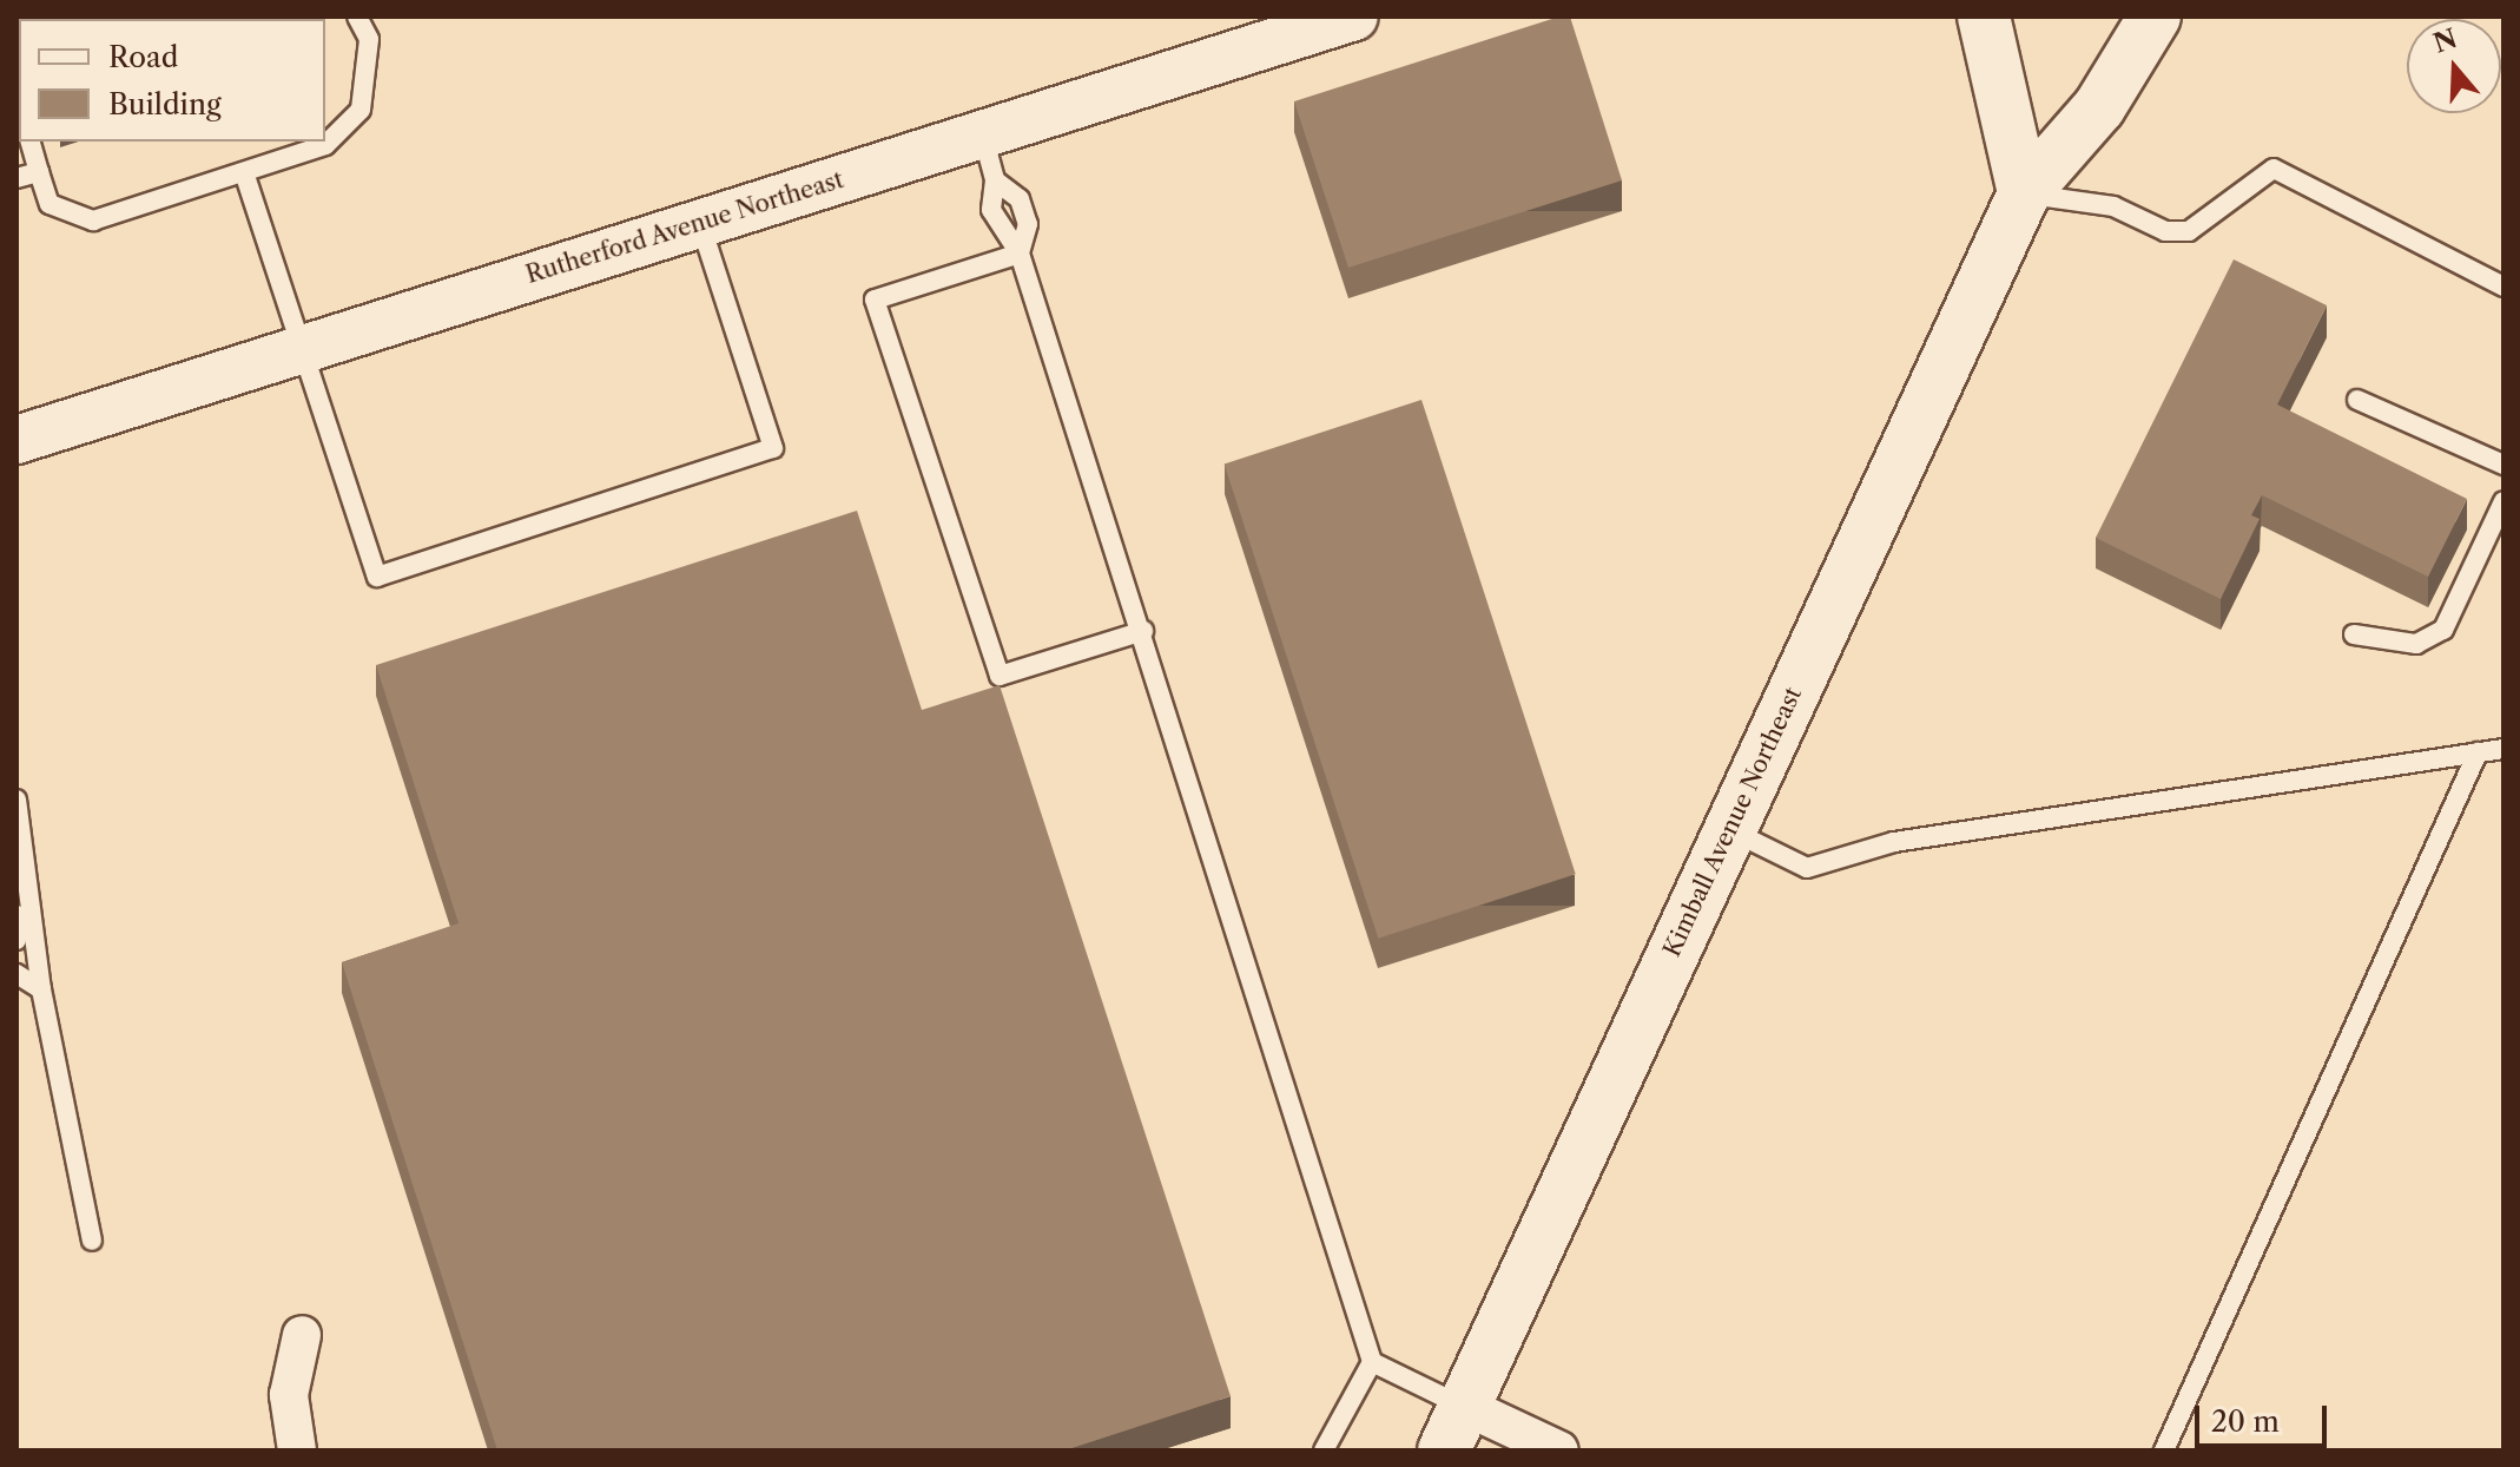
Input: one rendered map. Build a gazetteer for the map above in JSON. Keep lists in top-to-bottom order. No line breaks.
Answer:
{"streets":{"main road":["Kimball Avenue Northeast"],"street":["Rutherford Avenue Northeast"]},"legend":["Road","Building"],"scale_bar":"20 m","north":"top"}
